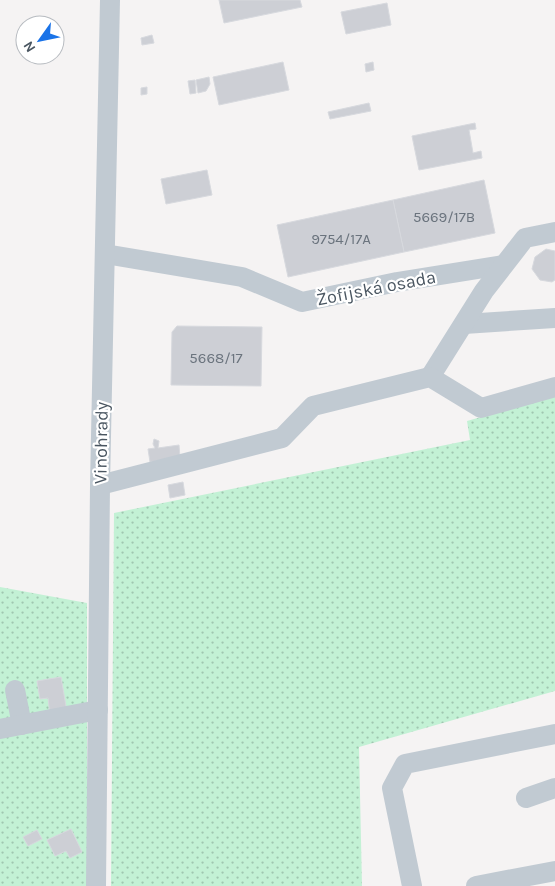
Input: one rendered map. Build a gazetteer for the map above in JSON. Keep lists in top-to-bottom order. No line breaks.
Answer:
{"streets":{"street":["Žofijská osada","Vinohrady"]},"crossings":[["Žofijská osada","Vinohrady"]],"house_numbers":["5669/17B","9754/17A","5668/17"],"north":"bottom left"}
